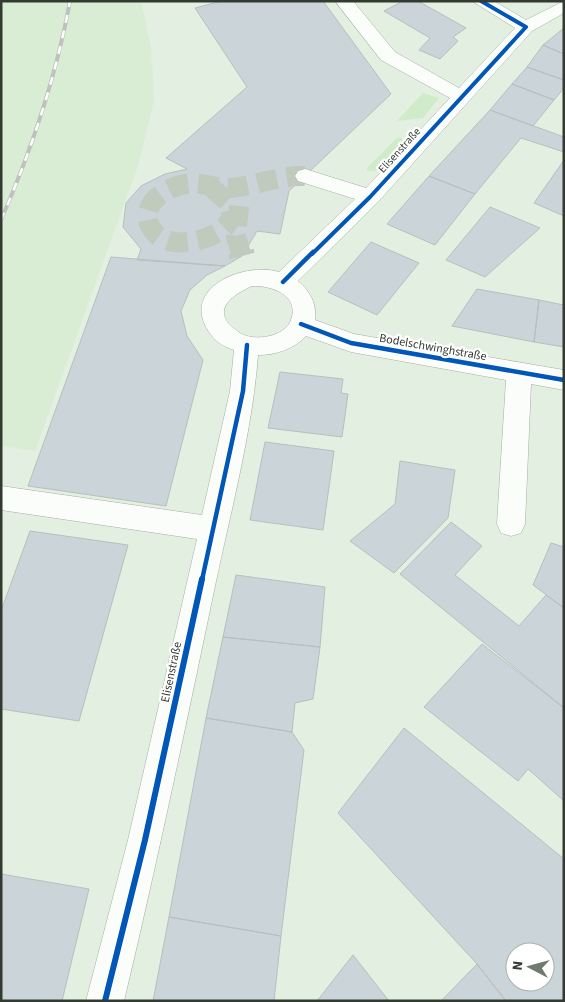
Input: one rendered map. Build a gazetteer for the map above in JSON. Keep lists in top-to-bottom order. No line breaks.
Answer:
{"streets":{"street":["Elisenstraße","Bodelschwinghstraße"]},"crossings":[["Elisenstraße","Bodelschwinghstraße"]],"north":"left"}
